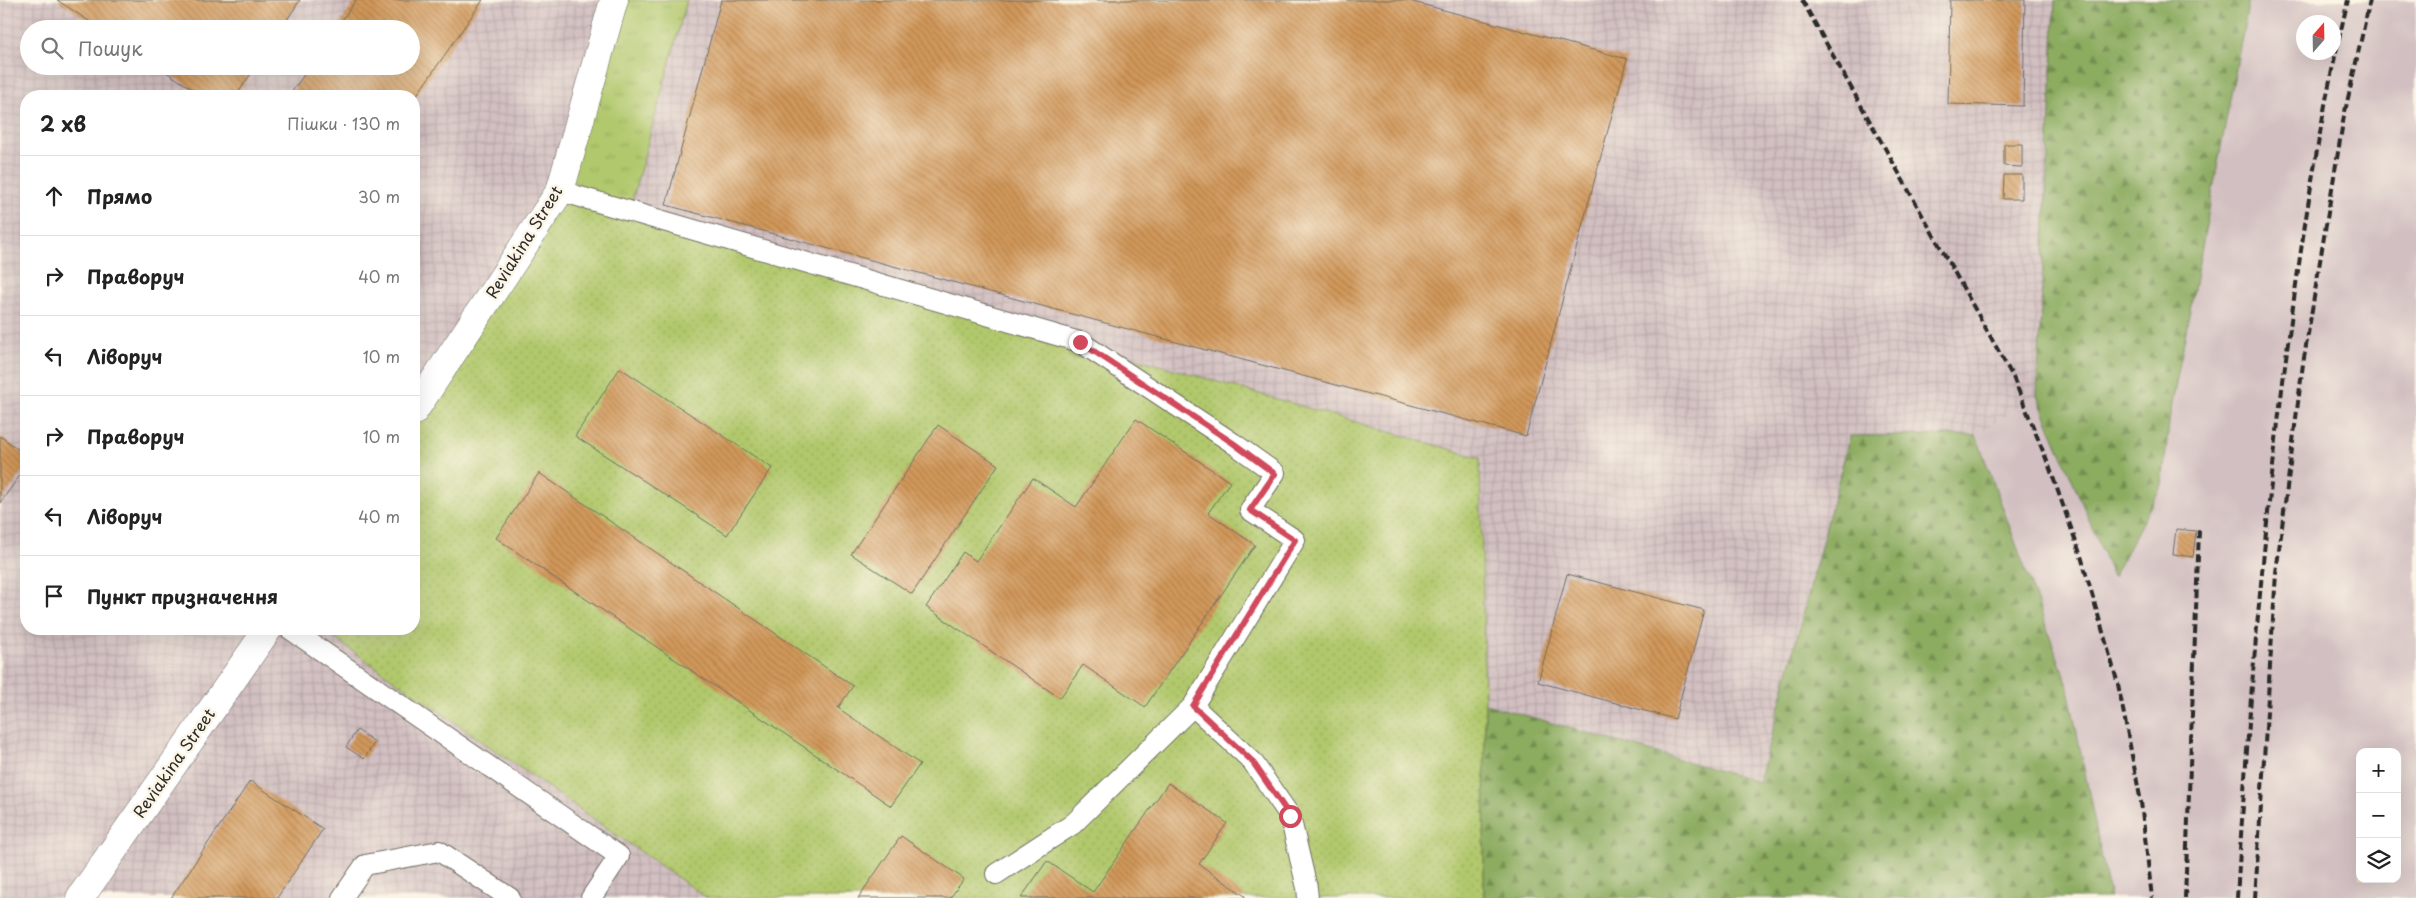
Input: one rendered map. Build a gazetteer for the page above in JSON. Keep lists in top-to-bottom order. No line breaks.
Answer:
{"streets":{"street":["Reviakina Street"]},"north":"top","page":{"search":"Пошук","heading":["2 хв","Пішки · 130 m"],"list":[["Прямо","30 m"],["Праворуч","40 m"],["Ліворуч","10 m"],["Праворуч","10 m"],["Ліворуч","40 m"],"Пункт призначення"],"map_buttons":["+","−"]}}
